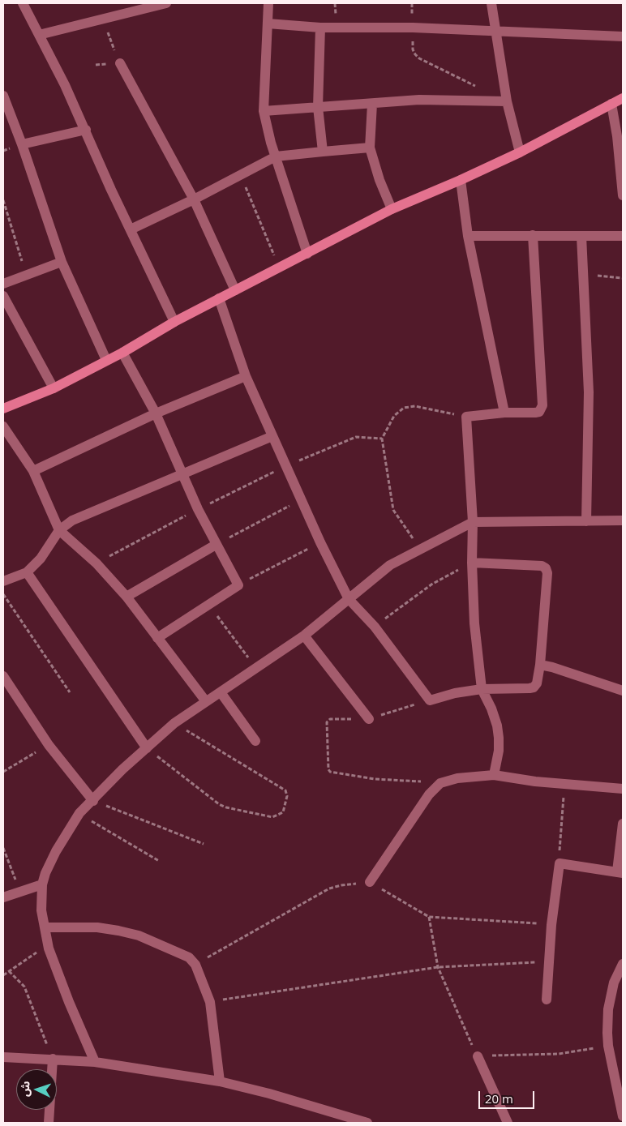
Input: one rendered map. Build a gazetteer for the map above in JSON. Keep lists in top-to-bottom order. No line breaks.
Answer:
{"scale_bar":"20 m","north":"left"}
